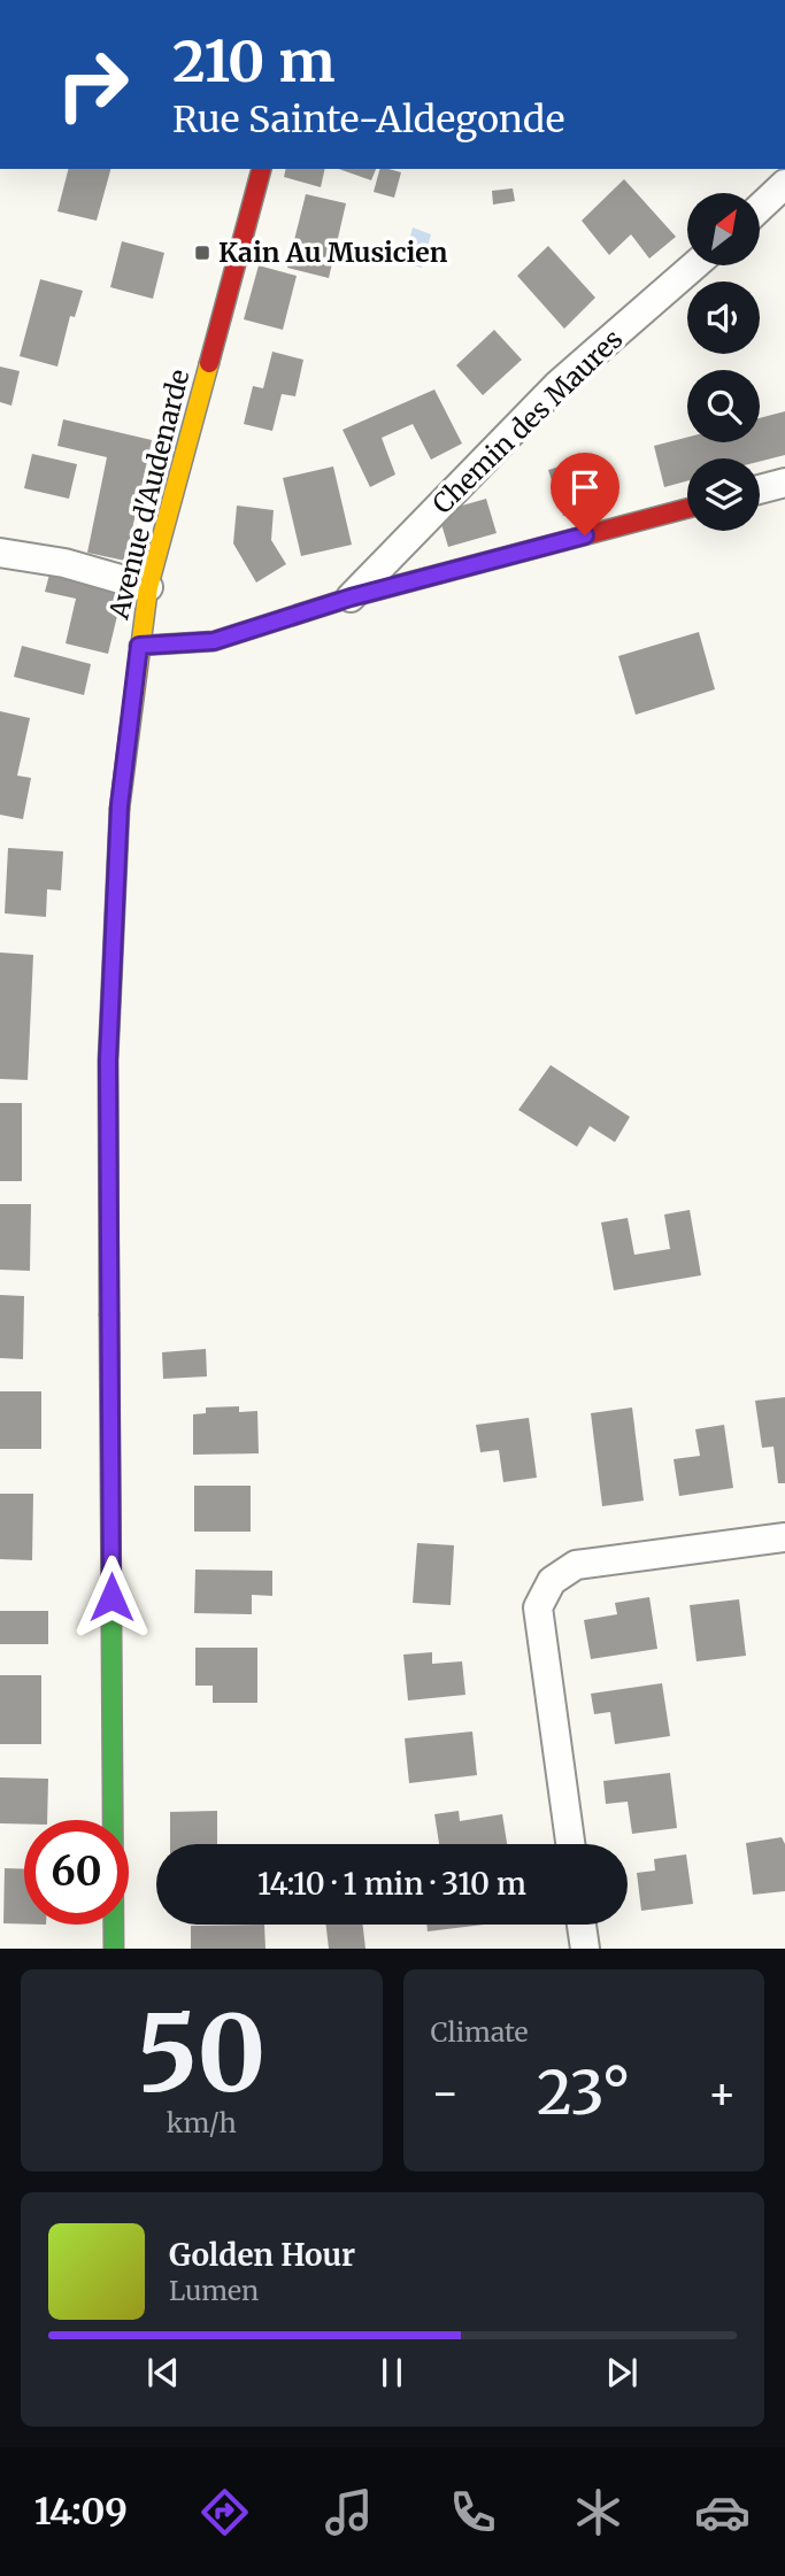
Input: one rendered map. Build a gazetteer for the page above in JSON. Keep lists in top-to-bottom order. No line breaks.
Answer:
{"streets":{"main road":["Avenue d'Audenarde"],"street":["Chemin des Maures"]},"places":{"transit":["Kain Au Musicien"]},"north":"top right","page":{"turn":["210 m","Rue Sainte-Aldegonde"],"limit":"60","trip":"14:10 · 1 min · 310 m","tile":[["50","km/h"],"Climate"],"heat":["−","23°","+"],"song":["Golden Hour","Lumen"],"tabs":"14:09"}}
